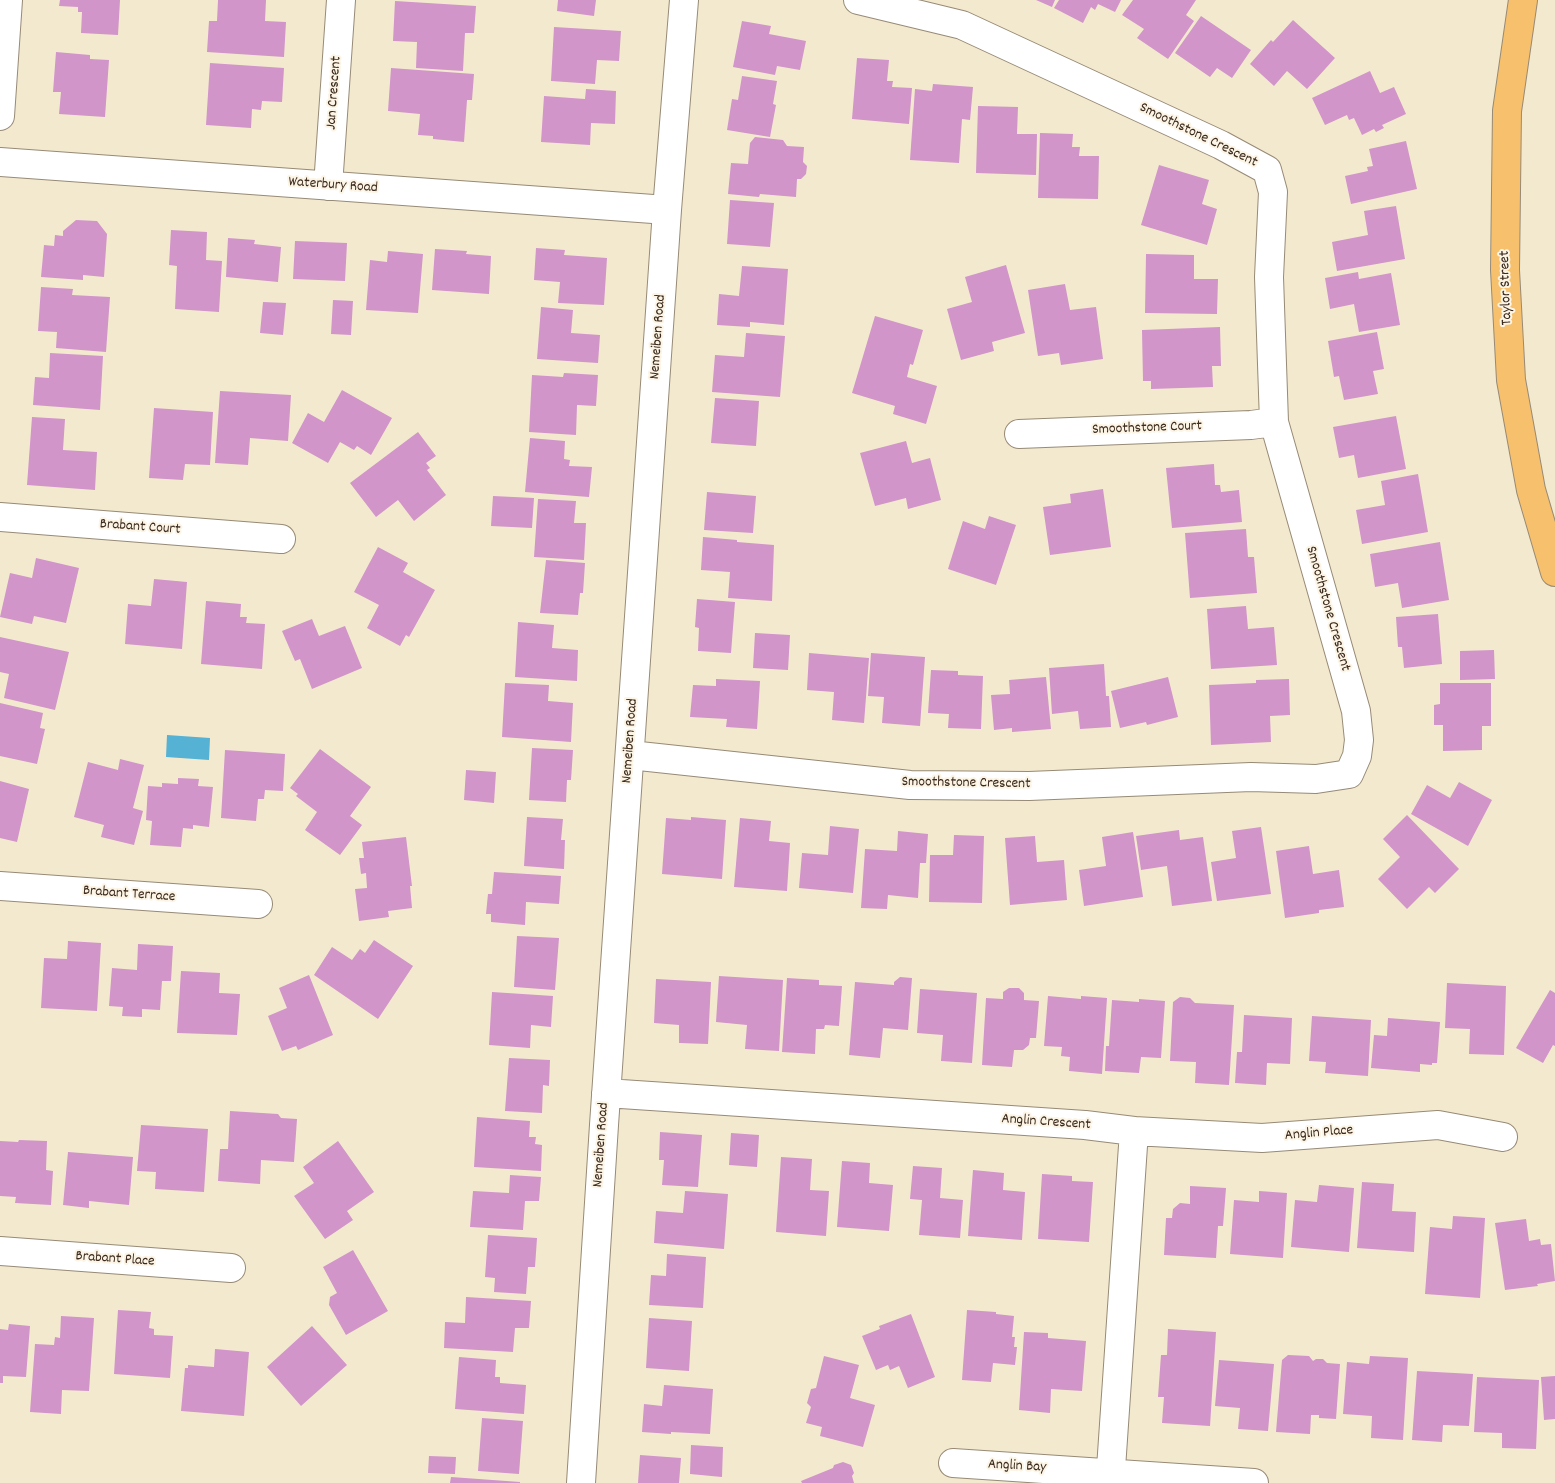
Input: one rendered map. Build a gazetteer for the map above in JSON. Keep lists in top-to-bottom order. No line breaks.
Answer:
{"streets":{"main road":["Taylor Street"],"street":["Jan Crescent","Smoothstone Crescent","Waterbury Road","Nemeiben Road","Smoothstone Court","Brabant Court","Brabant Terrace","Anglin Crescent","Anglin Place","Brabant Place","Anglin Bay"]},"crossings":[["Jan Crescent","Waterbury Road"],["Smoothstone Crescent","Nemeiben Road"],["Smoothstone Crescent","Smoothstone Court"],["Waterbury Road","Nemeiben Road"],["Nemeiben Road","Anglin Crescent"],["Anglin Crescent","Anglin Place"]]}
